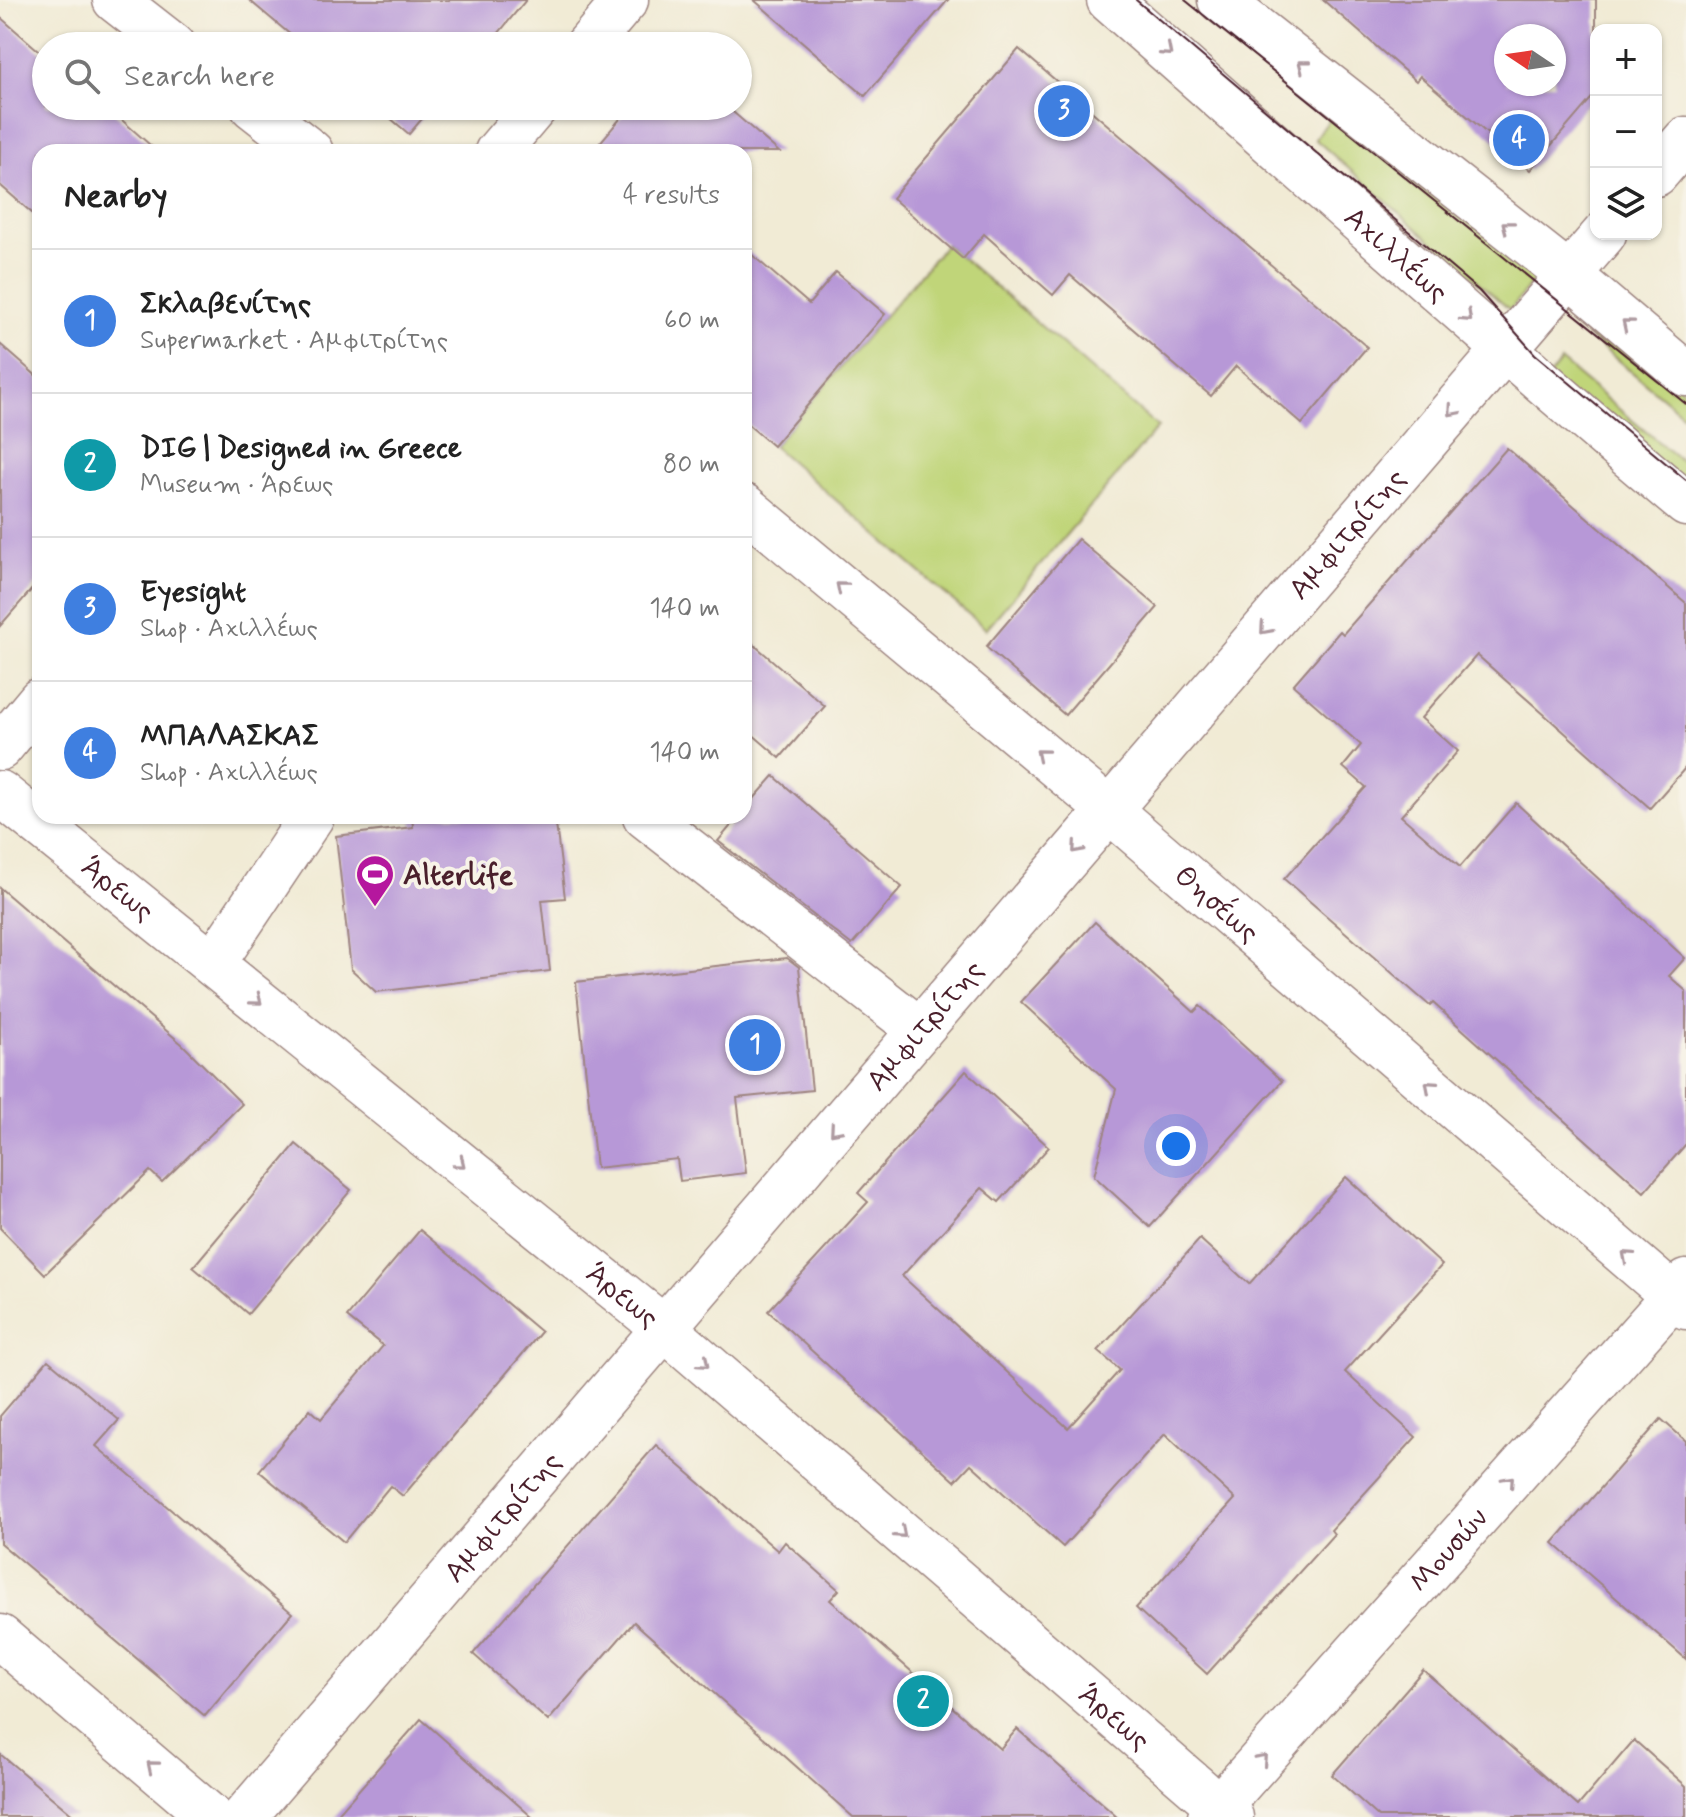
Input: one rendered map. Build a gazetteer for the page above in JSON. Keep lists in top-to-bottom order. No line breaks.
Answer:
{"streets":{"street":["Αχιλλέως","Αμφιτρίτης","Άρεως","Θησέως","Μουσών"]},"crossings":[["Αχιλλέως","Αμφιτρίτης"],["Αμφιτρίτης","Άρεως"],["Αμφιτρίτης","Θησέως"],["Άρεως","Μουσών"],["Θησέως","Μουσών"]],"one_way":["Αμφιτρίτης","Άρεως","Θησέως","Μουσών"],"places":{"sports":["Alterlife"]},"north":"left","page":{"map_buttons":["+","−"],"search":"Search here","pins":["3","4","1","2"],"heading":["Nearby","4 results"],"list":[{"mark":"1","name":"Σκλαβενίτης","note":"Supermarket · Αμφιτρίτης","value":"60 m"},{"mark":"2","name":"DIG | Designed in Greece","note":"Museum · Άρεως","value":"80 m"},{"mark":"3","name":"Eyesight","note":"Shop · Αχιλλέως","value":"140 m"},{"mark":"4","name":"ΜΠΑΛΑΣΚΑΣ","note":"Shop · Αχιλλέως","value":"140 m"}]}}
